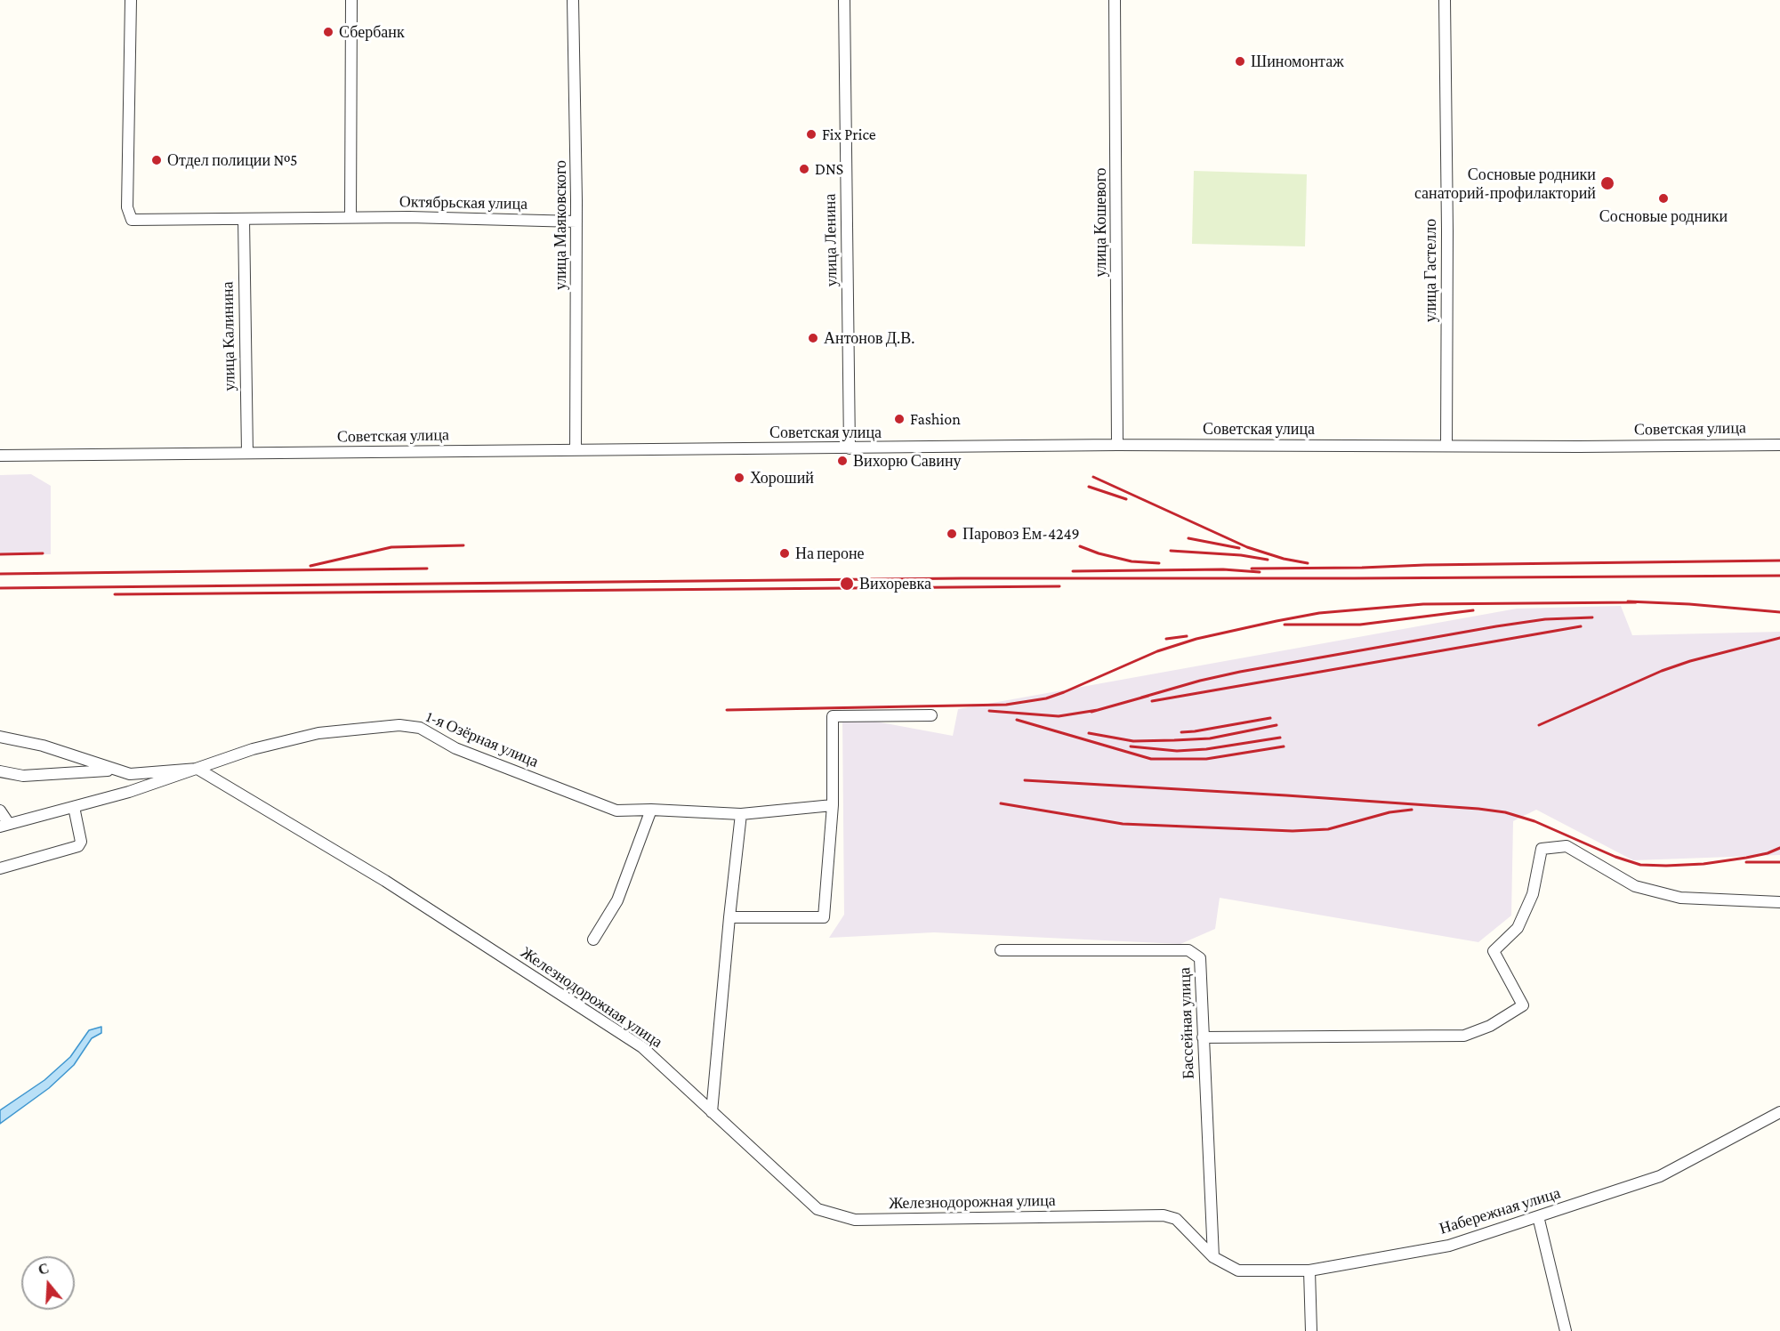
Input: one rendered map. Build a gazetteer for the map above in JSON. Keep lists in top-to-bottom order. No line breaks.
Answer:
{"streets":{"street":["Октябрьская улица","улица Кошевого","улица Маяковского","улица Ленина","улица Гастелло","улица Калинина","Советская улица","1-я Озёрная улица","Железнодорожная улица","Бассейная улица","Набережная улица"]},"crossings":[["Октябрьская улица","улица Маяковского"],["Октябрьская улица","улица Калинина"],["улица Кошевого","Советская улица"],["улица Маяковского","Советская улица"],["улица Ленина","Советская улица"],["улица Гастелло","Советская улица"],["улица Калинина","Советская улица"],["1-я Озёрная улица","Железнодорожная улица"],["Железнодорожная улица","Бассейная улица"],["Железнодорожная улица","Набережная улица"],["Бассейная улица","Набережная улица"]],"places":["Сбербанк","Шиномонтаж","Fix Price","Отдел полиции №5","DNS","Сосновые родники санаторий-профилакторий","Сосновые родники","Антонов Д.В.","Fashion","Вихорю Савину","Хороший","Паровоз Ем-4249","На пероне","Вихоревка"],"north":"top"}
